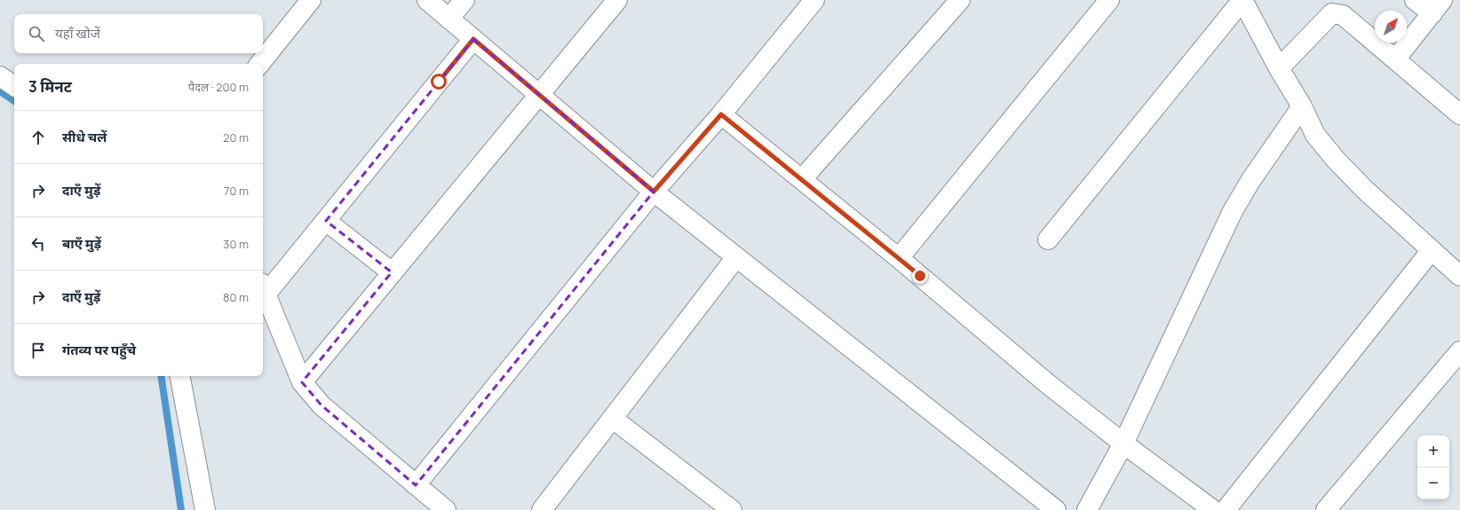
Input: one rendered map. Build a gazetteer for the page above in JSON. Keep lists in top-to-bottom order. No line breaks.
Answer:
{"north":"top right","page":{"search":"यहाँ खोजें","heading":["3 मिनट","पैदल · 200 m"],"list":[["सीधे चलें","20 m"],["दाएँ मुड़ें","70 m"],["बाएँ मुड़ें","30 m"],["दाएँ मुड़ें","80 m"],"गंतव्य पर पहुँचे"],"map_buttons":["+","−"]}}
